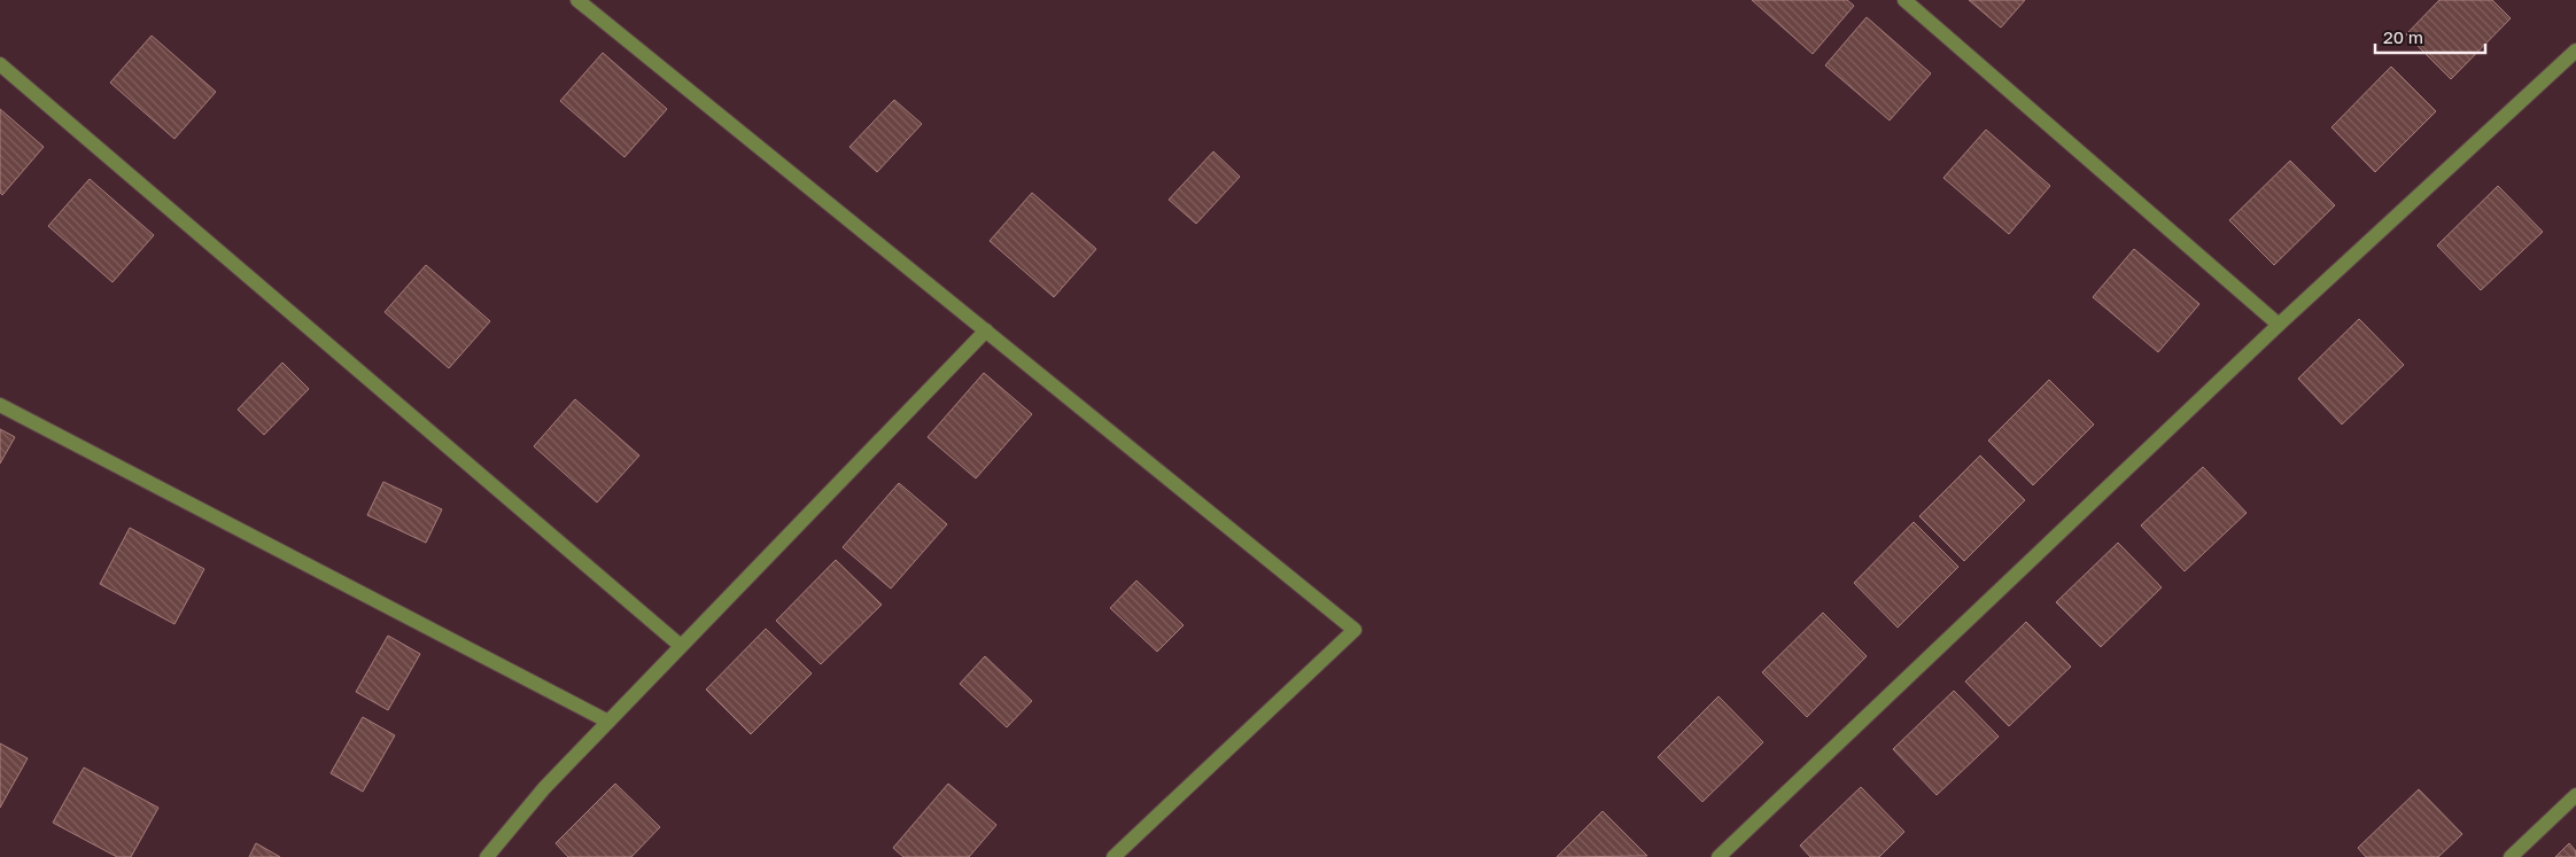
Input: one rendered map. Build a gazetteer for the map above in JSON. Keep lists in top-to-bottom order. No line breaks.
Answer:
{"scale_bar":"20 m"}
